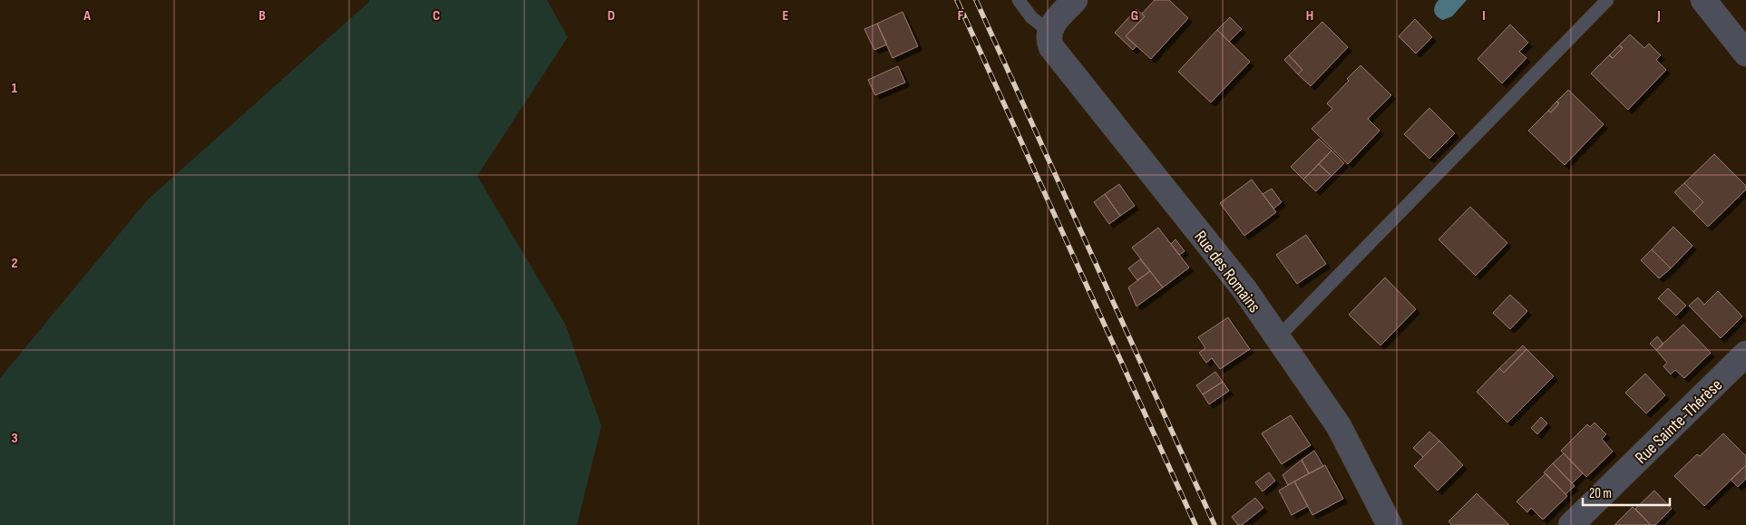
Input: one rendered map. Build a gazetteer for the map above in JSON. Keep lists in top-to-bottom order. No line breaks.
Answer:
{"streets":{"street":["Rue des Romains","Rue Sainte-Thérèse"]},"scale_bar":"20 m","grid":{"columns":["A","B","C","D","E","F","G","H","I","J"],"rows":["1","2","3"]}}
